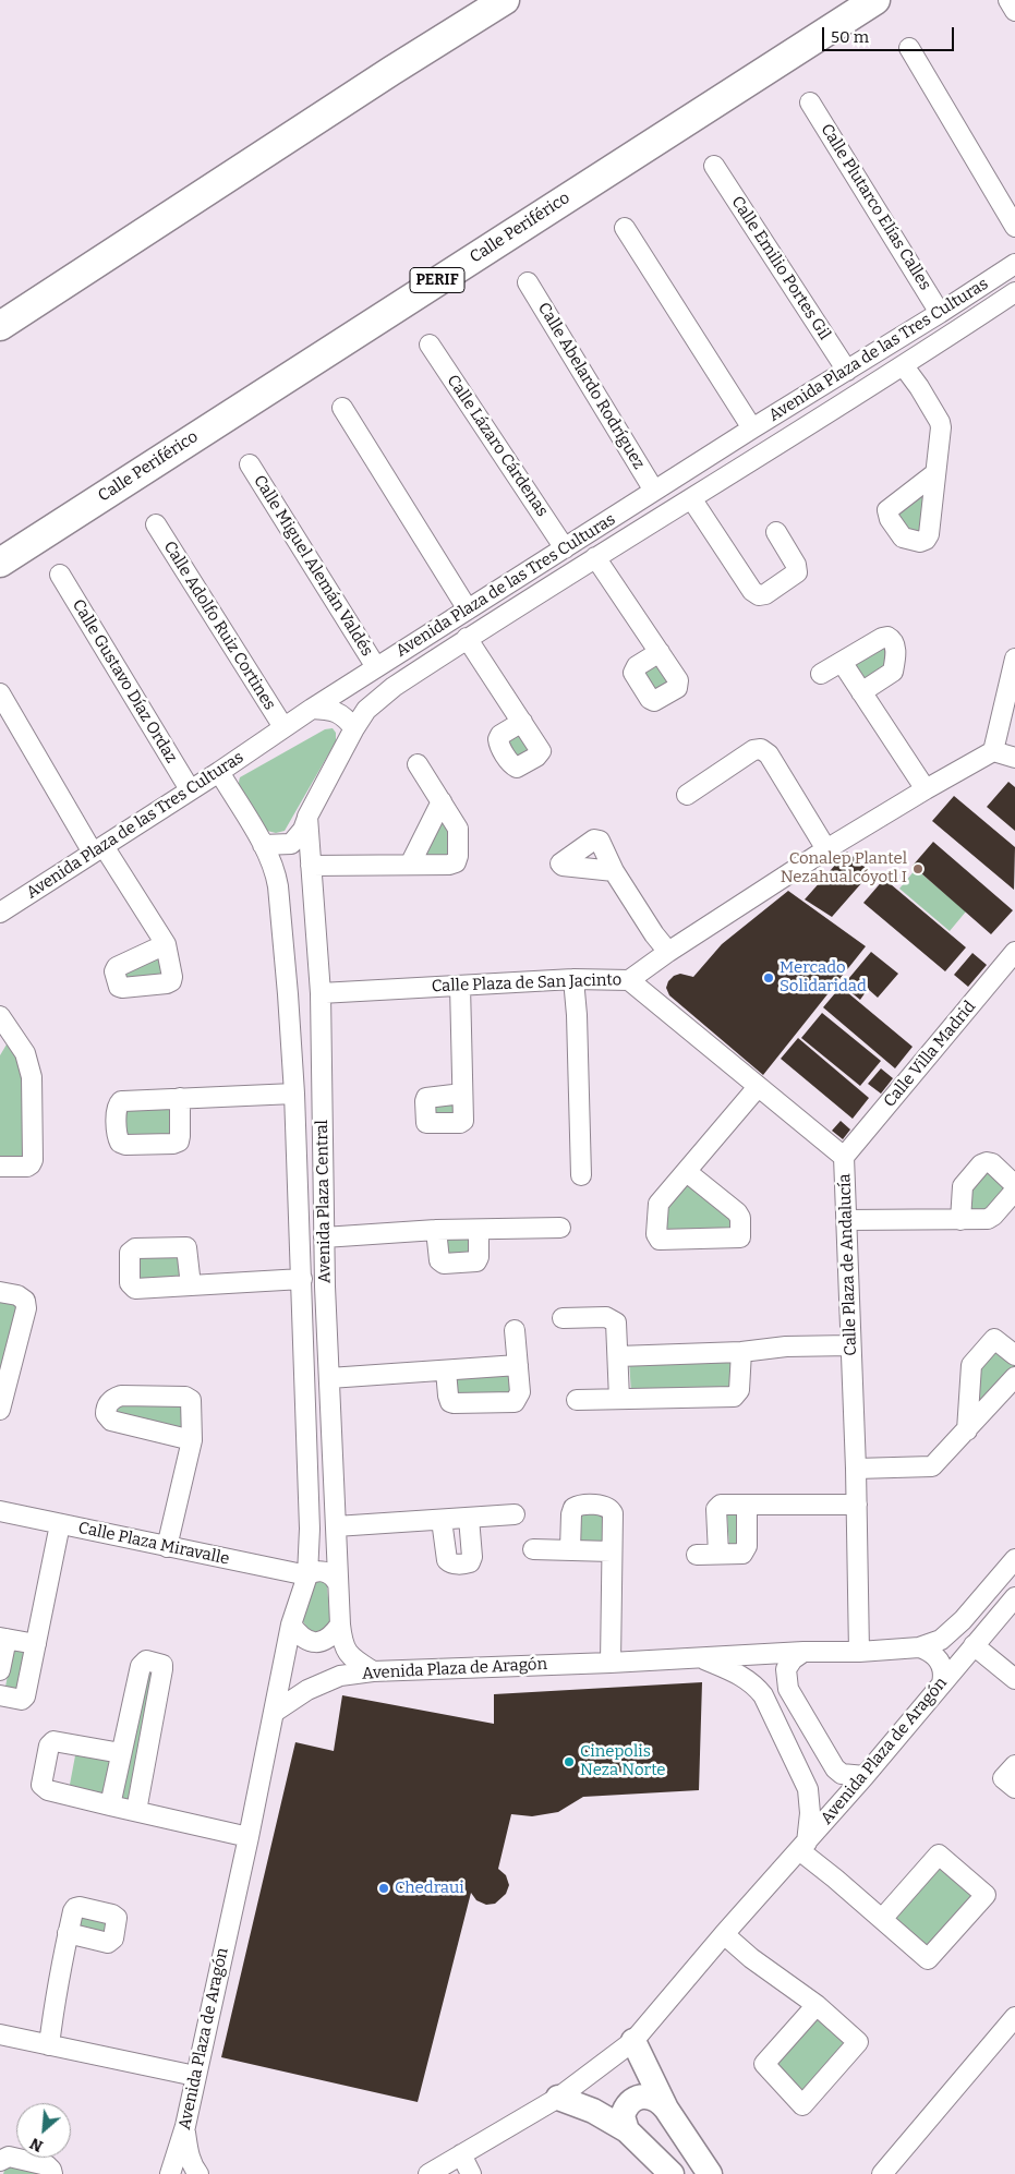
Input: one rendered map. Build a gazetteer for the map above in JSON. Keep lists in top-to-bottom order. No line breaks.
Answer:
{"streets":{"highway":["Calle Periférico","PERIF"],"street":["Calle Plutarco Elías Calles","Calle Emilio Portes Gil","Avenida Plaza de las Tres Culturas","Calle Abelardo Rodríguez","Calle Lázaro Cárdenas","Calle Miguel Alemán Valdés","Calle Adolfo Ruiz Cortines","Calle Gustavo Díaz Ordaz","Calle Plaza de San Jacinto","Calle Villa Madrid","Avenida Plaza Central","Calle Plaza de Andalucía","Calle Plaza Miravalle","Avenida Plaza de Aragón"]},"crossings":[["Calle Plutarco Elías Calles","Avenida Plaza de las Tres Culturas"],["Calle Emilio Portes Gil","Avenida Plaza de las Tres Culturas"],["Avenida Plaza de las Tres Culturas","Calle Abelardo Rodríguez"],["Avenida Plaza de las Tres Culturas","Calle Lázaro Cárdenas"],["Avenida Plaza de las Tres Culturas","Calle Miguel Alemán Valdés"],["Avenida Plaza de las Tres Culturas","Calle Adolfo Ruiz Cortines"],["Avenida Plaza de las Tres Culturas","Calle Gustavo Díaz Ordaz"],["Avenida Plaza de las Tres Culturas","Avenida Plaza Central"],["Calle Plaza de San Jacinto","Avenida Plaza Central"],["Calle Plaza de San Jacinto","Calle Plaza de Andalucía"],["Calle Villa Madrid","Calle Plaza de Andalucía"],["Avenida Plaza Central","Calle Plaza Miravalle"],["Avenida Plaza Central","Avenida Plaza de Aragón"],["Calle Plaza de Andalucía","Avenida Plaza de Aragón"]],"places":["Conalep Plantel Nezahualcóyotl I","Mercado Solidaridad","Cinepolis Neza Norte","Chedraui"],"scale_bar":"50 m","north":"bottom left"}
